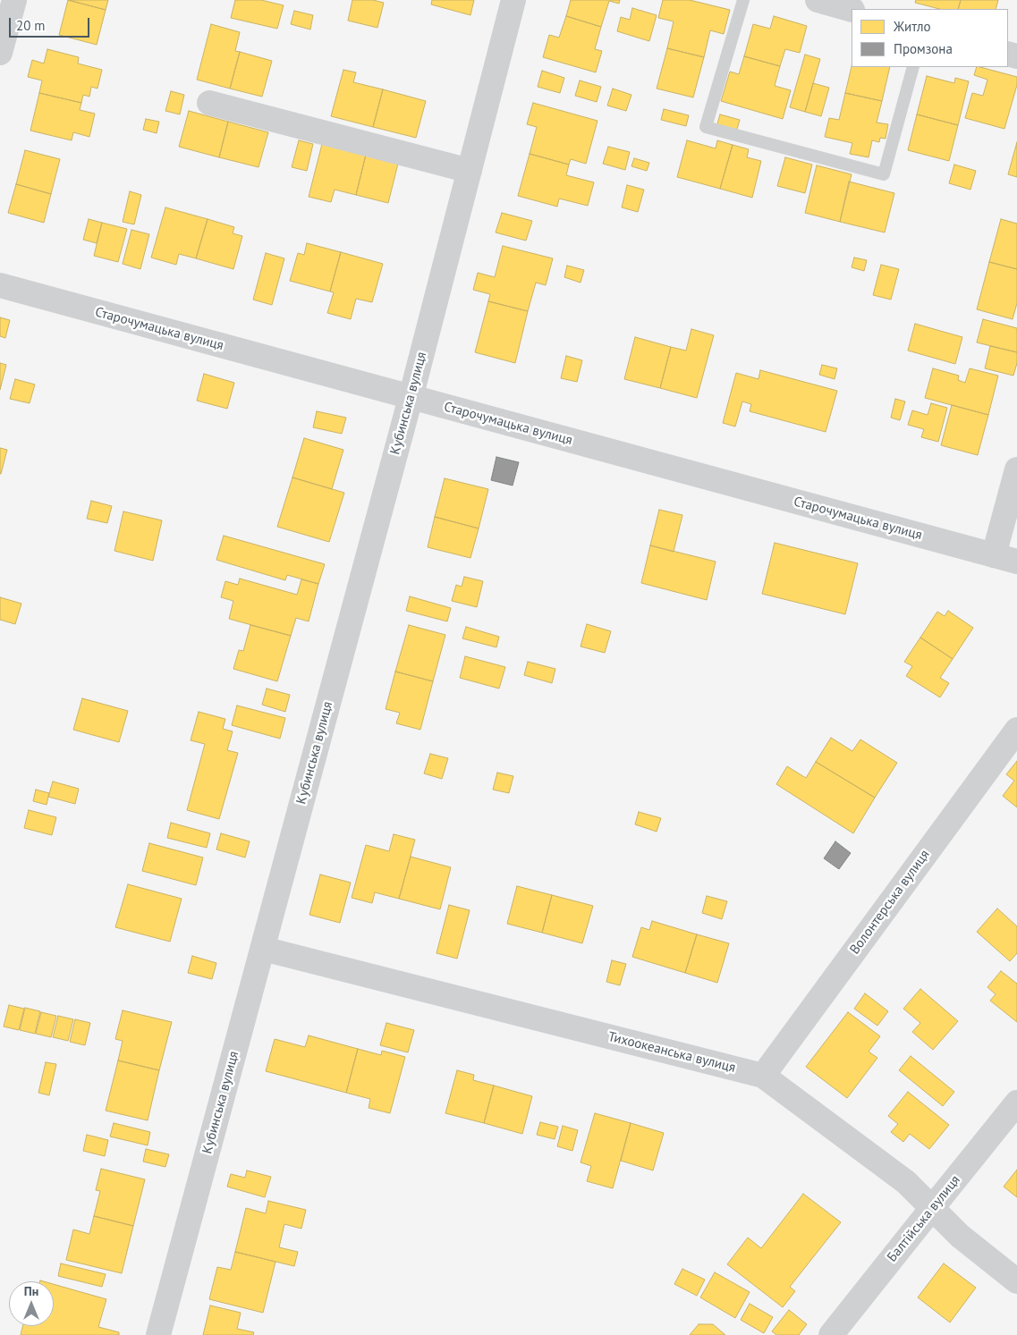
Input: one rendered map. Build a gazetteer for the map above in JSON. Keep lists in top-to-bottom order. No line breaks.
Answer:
{"streets":{"street":["Старочумацька вулиця","Кубинська вулиця","Волонтерська вулиця","Тихоокеанська вулиця","Балтійська вулиця"]},"crossings":[["Старочумацька вулиця","Кубинська вулиця"],["Кубинська вулиця","Тихоокеанська вулиця"],["Волонтерська вулиця","Тихоокеанська вулиця"],["Тихоокеанська вулиця","Балтійська вулиця"]],"legend":["Житло","Промзона"],"scale_bar":"20 m","north":"top"}
